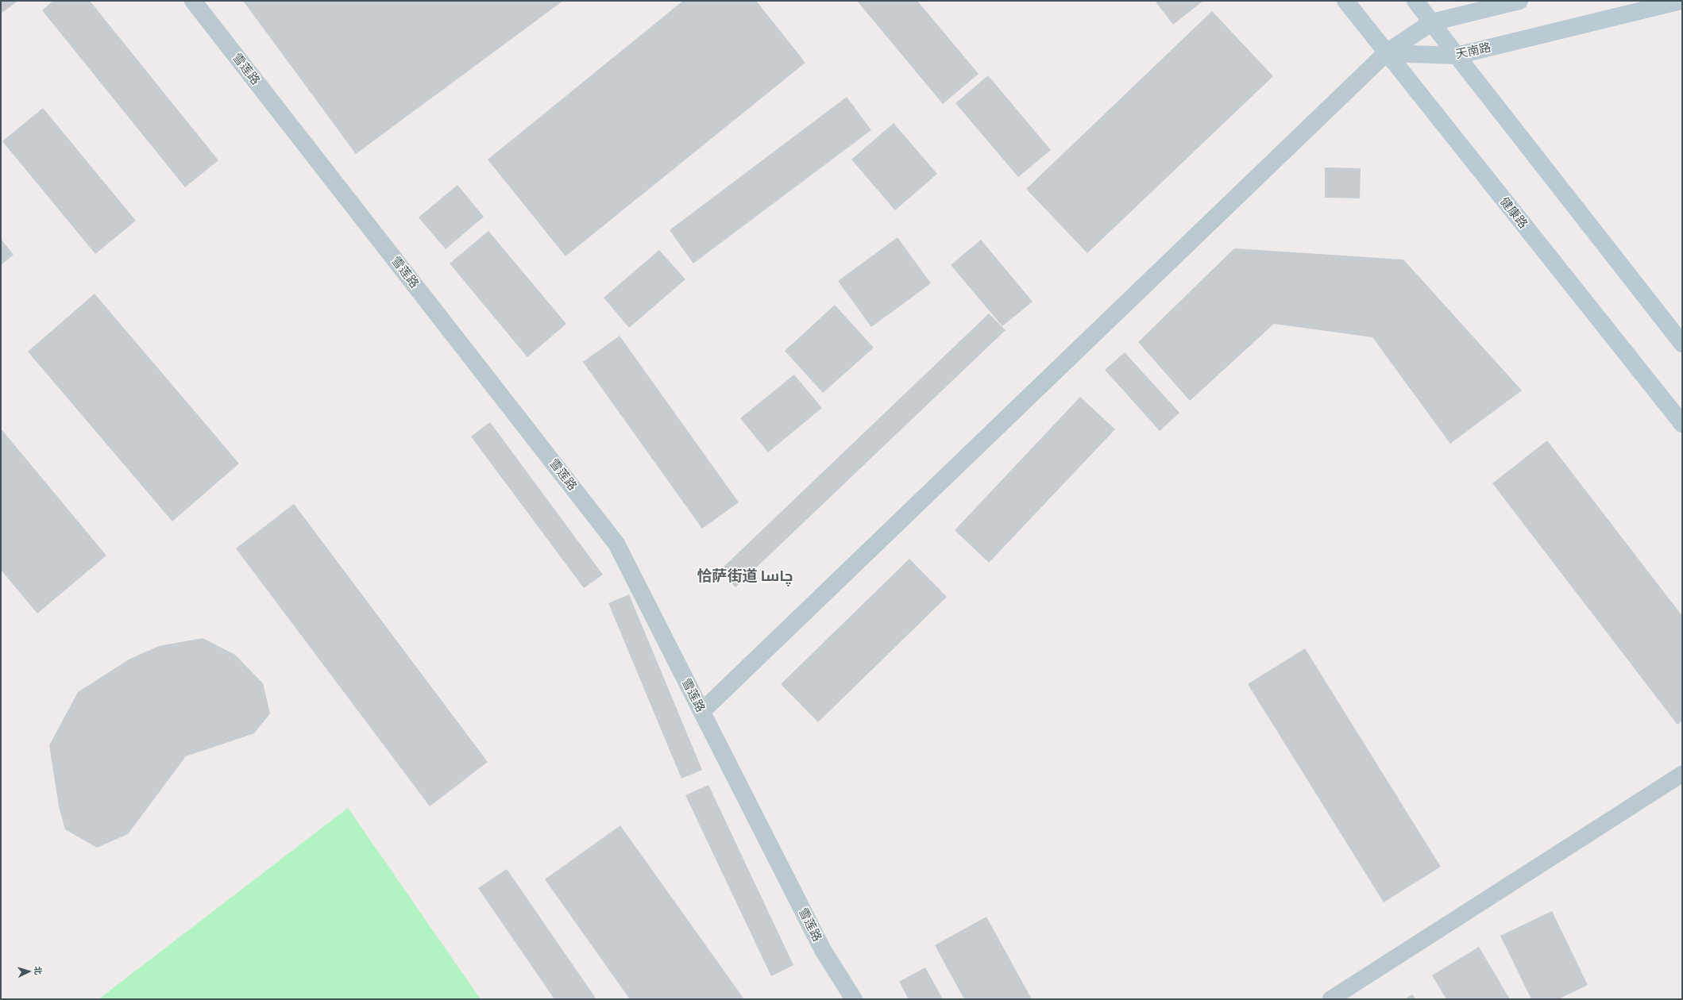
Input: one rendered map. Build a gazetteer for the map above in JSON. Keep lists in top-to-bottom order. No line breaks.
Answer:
{"streets":{"main road":["天南路","健康路"],"street":["雪莲路"]},"crossings":[["天南路","健康路"]],"districts":["恰萨街道 چاسا"],"north":"right"}
